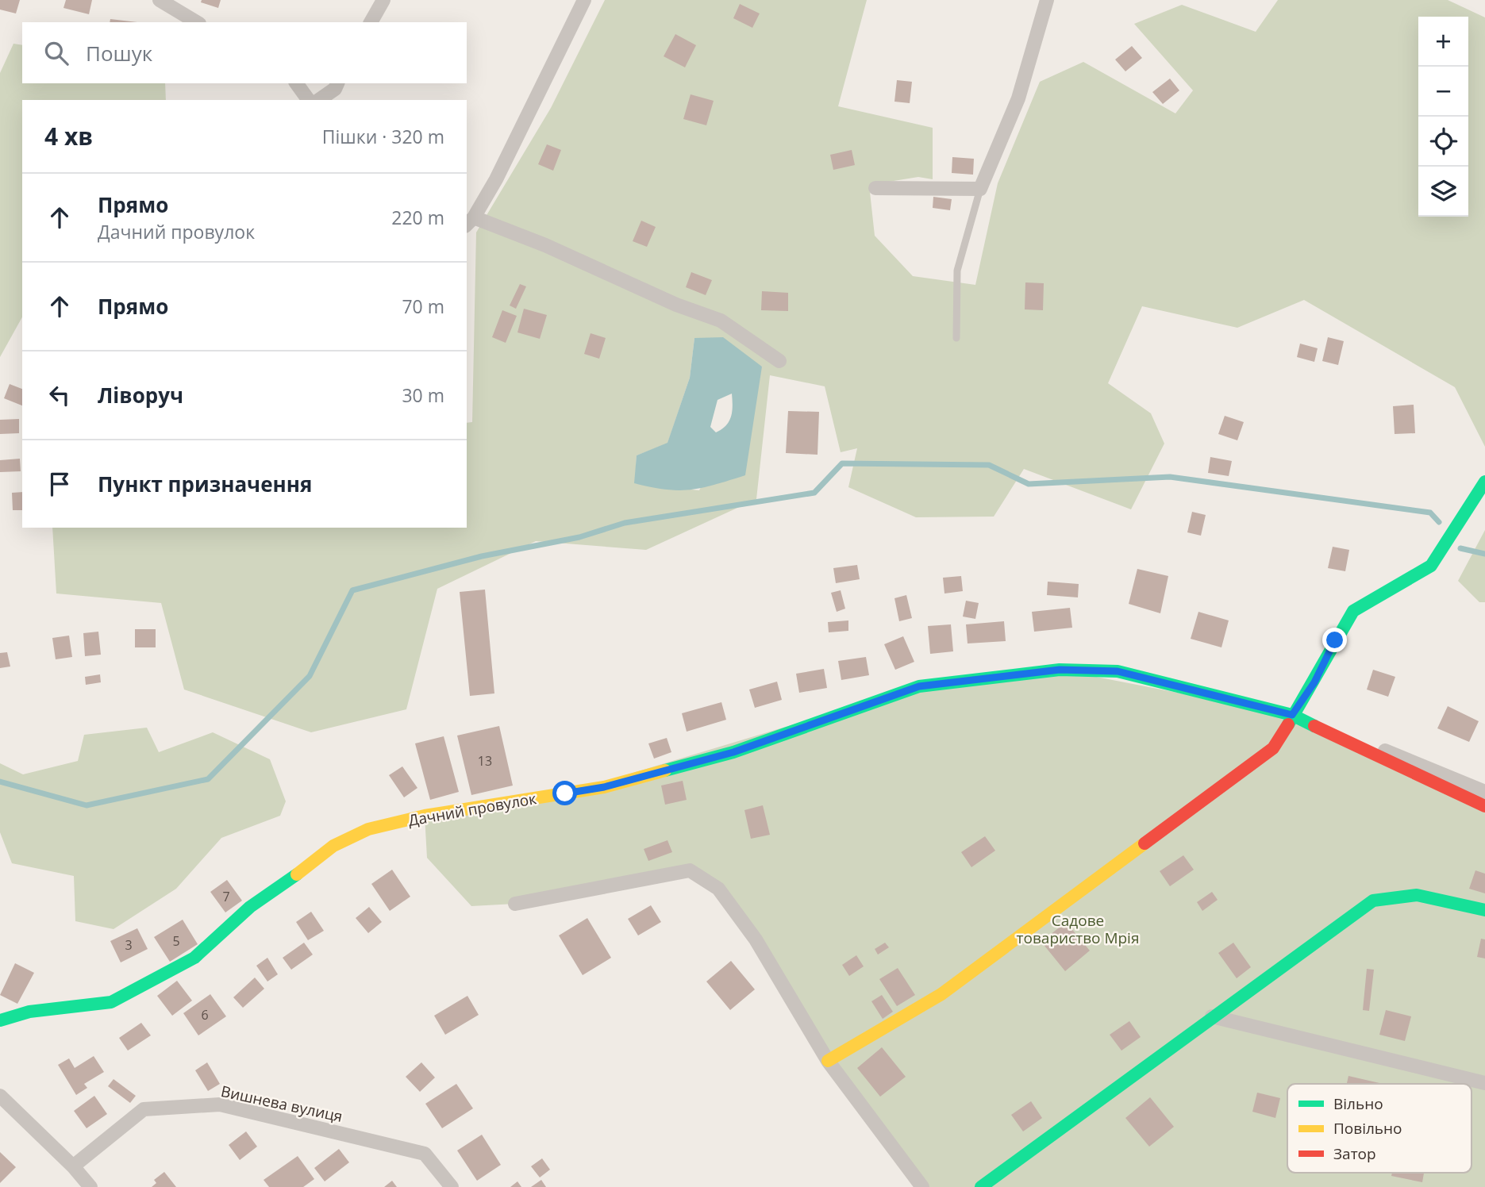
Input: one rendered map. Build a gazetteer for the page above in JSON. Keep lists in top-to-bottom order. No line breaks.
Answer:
{"streets":{"street":["Дачний провулок","Вишнева вулиця"]},"parks":["Садове товариство Мрія"],"house_numbers":["13","7","5","3","6"],"legend":["Вільно","Повільно","Затор"],"page":{"map_buttons":["+","−"],"search":"Пошук","heading":["4 хв","Пішки · 320 m"],"list":[["Прямо","Дачний провулок","220 m"],["Прямо","70 m"],["Ліворуч","30 m"],"Пункт призначення"]}}
